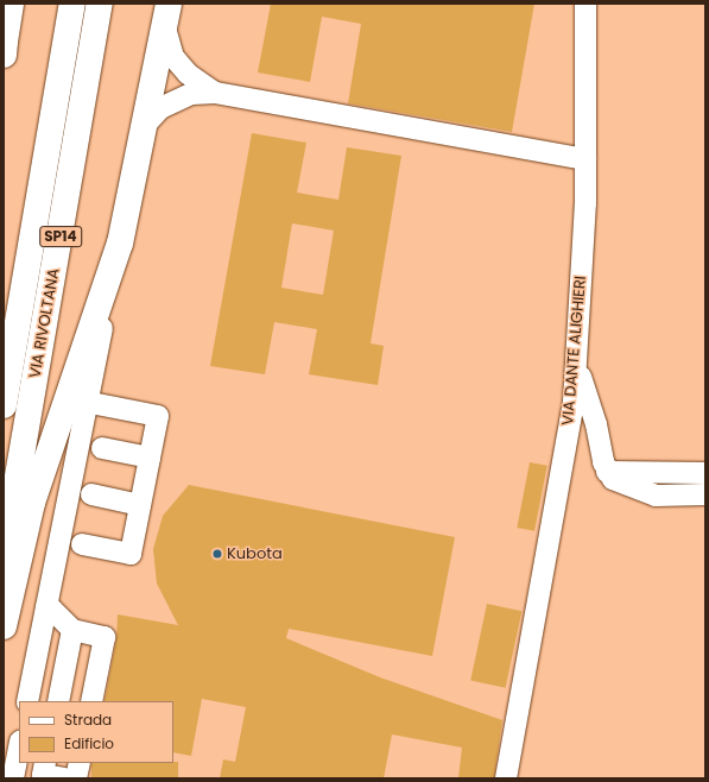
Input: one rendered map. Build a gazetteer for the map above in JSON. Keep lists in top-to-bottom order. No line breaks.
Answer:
{"streets":{"main road":["SP14","VIA RIVOLTANA"],"street":["VIA DANTE ALIGHIERI"]},"places":["Kubota"],"legend":["Strada","Edificio"]}
